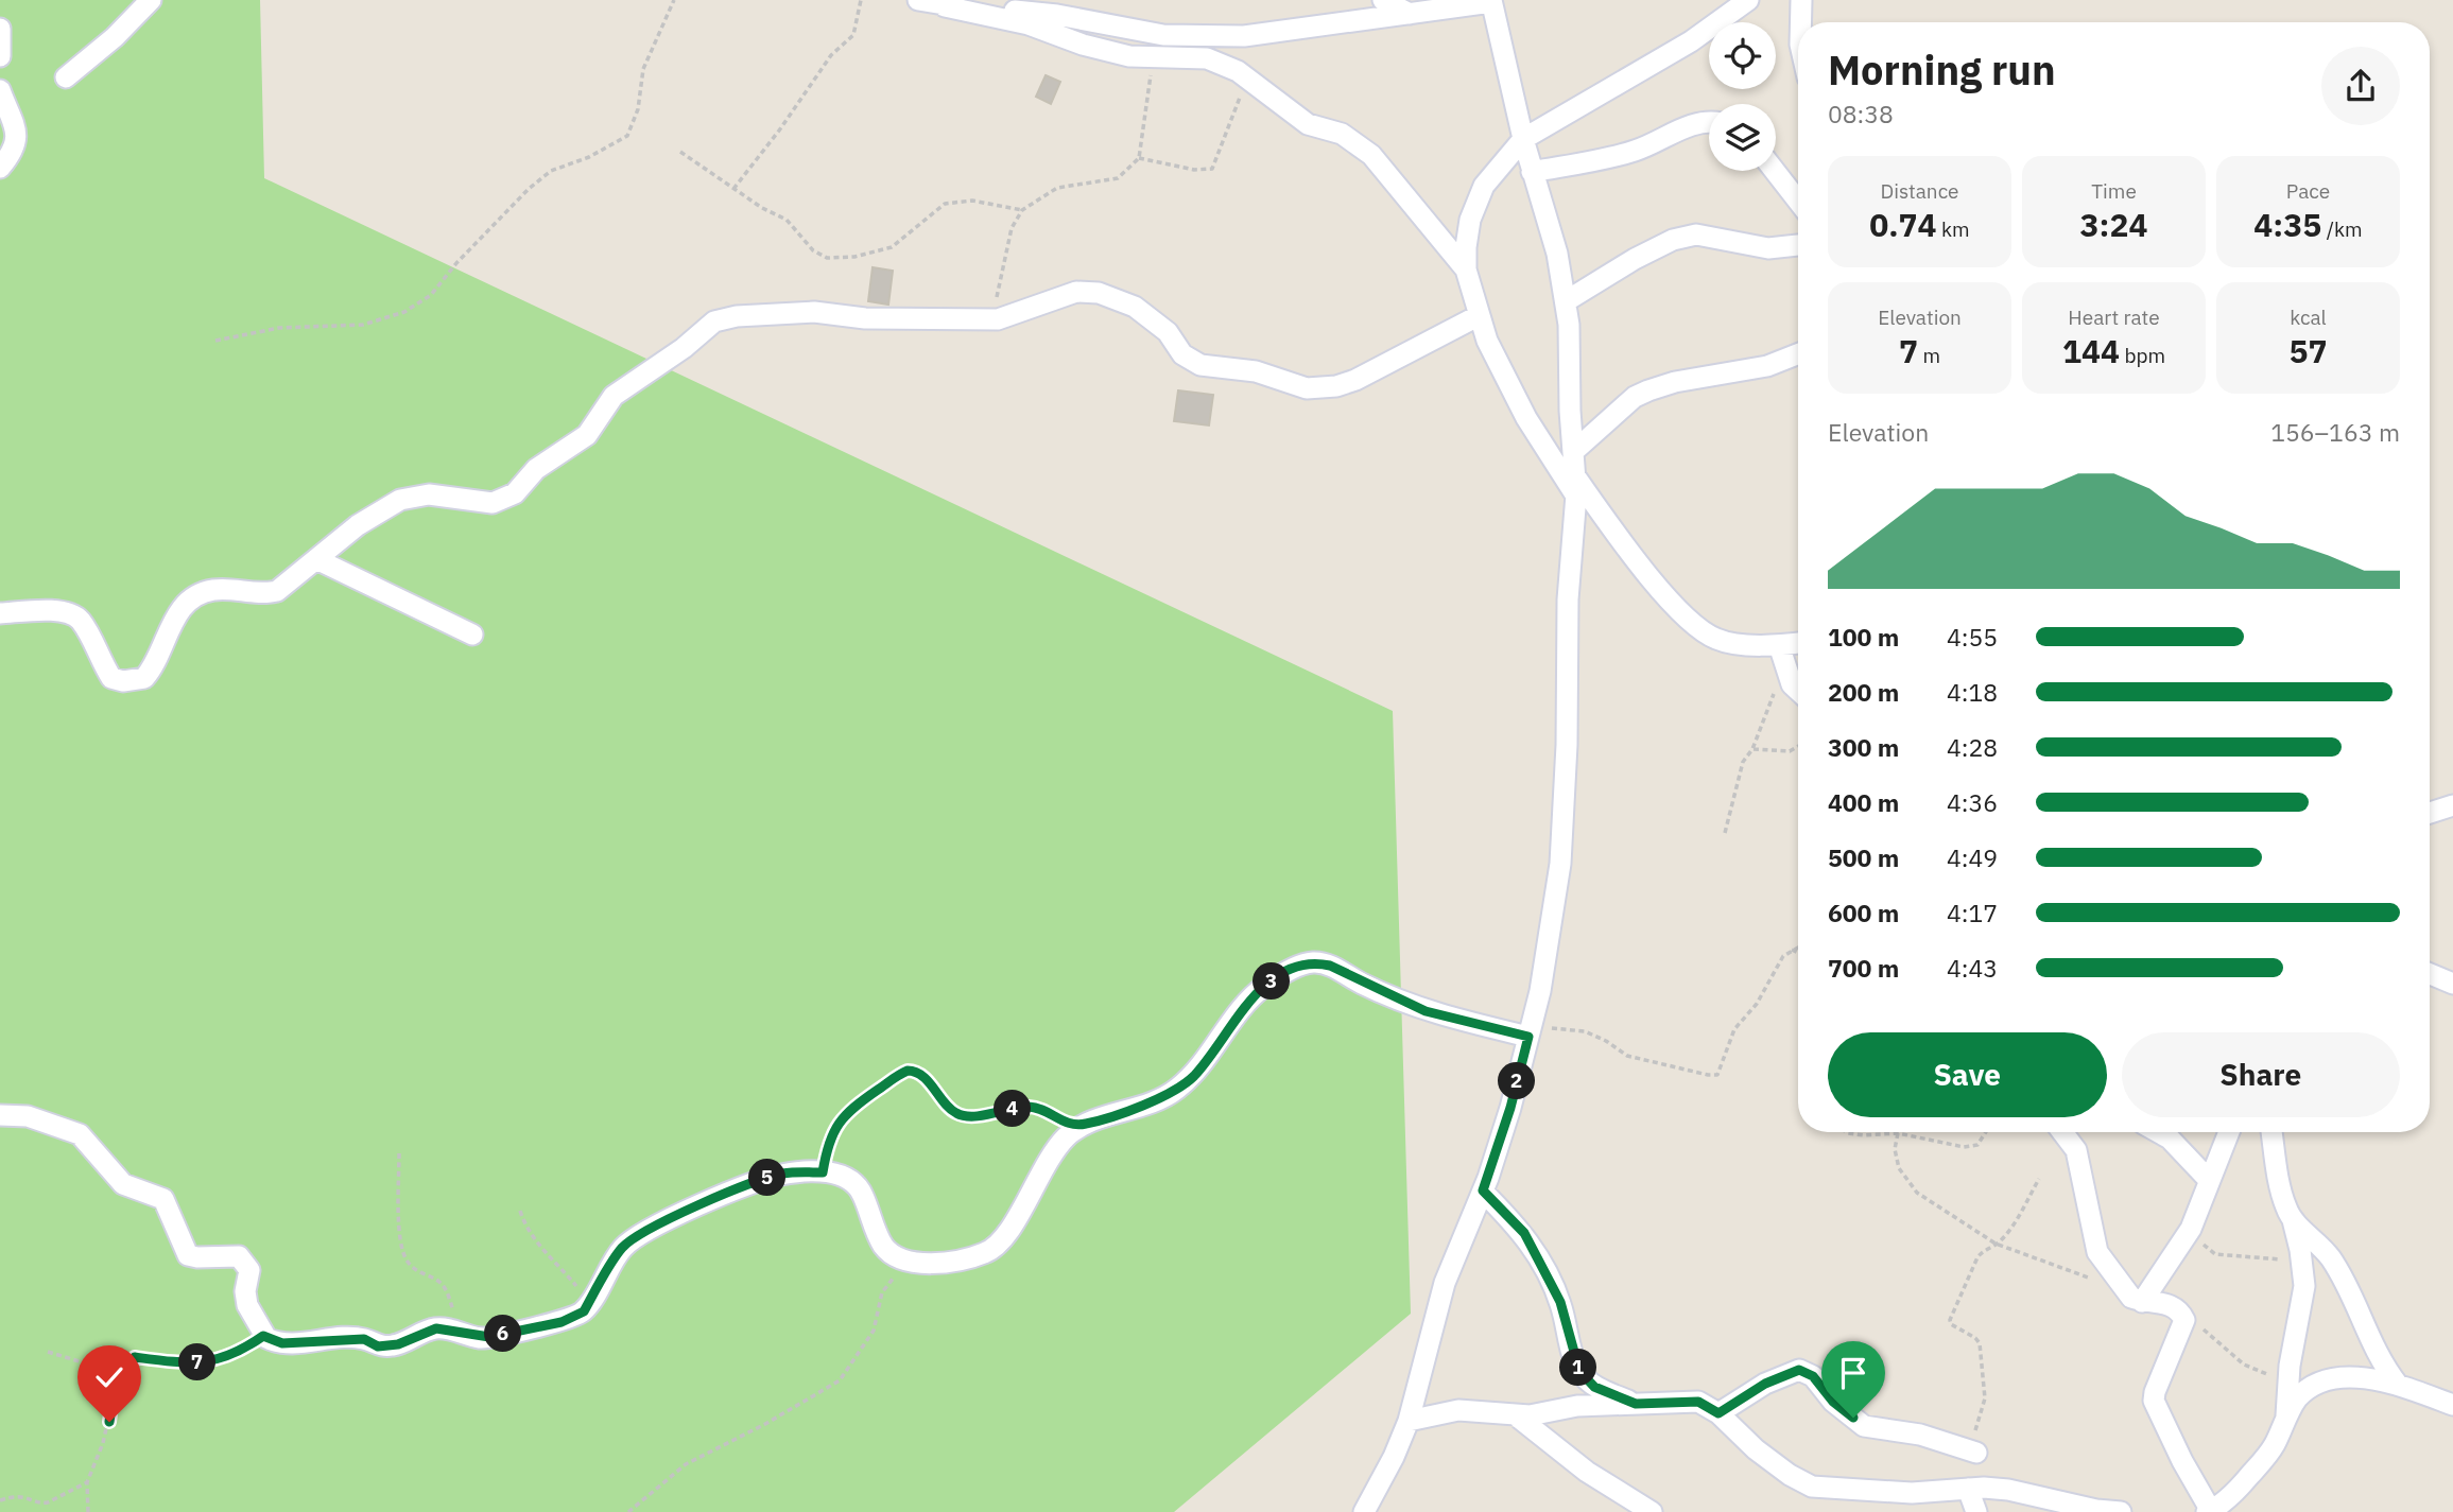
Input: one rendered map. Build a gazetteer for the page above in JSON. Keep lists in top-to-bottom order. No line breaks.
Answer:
{"page":{"heading":["Morning run","08:38"],"stats":[["Distance","0.74 km"],["Time","3:24"],["Pace","4:35 /km"],["Elevation","7 m"],["Heart rate","144 bpm"],["kcal","57"]],"chart":["Elevation","156–163 m"],"list":[{"name":"100 m","note":"4:55"},{"name":"200 m","note":"4:18"},{"name":"300 m","note":"4:28"},{"name":"400 m","note":"4:36"},{"name":"500 m","note":"4:49"},{"name":"600 m","note":"4:17"},{"name":"700 m","note":"4:43"}],"pins":["3","2","4","5","6","7","1"],"buttons":["Save","Share"]}}
